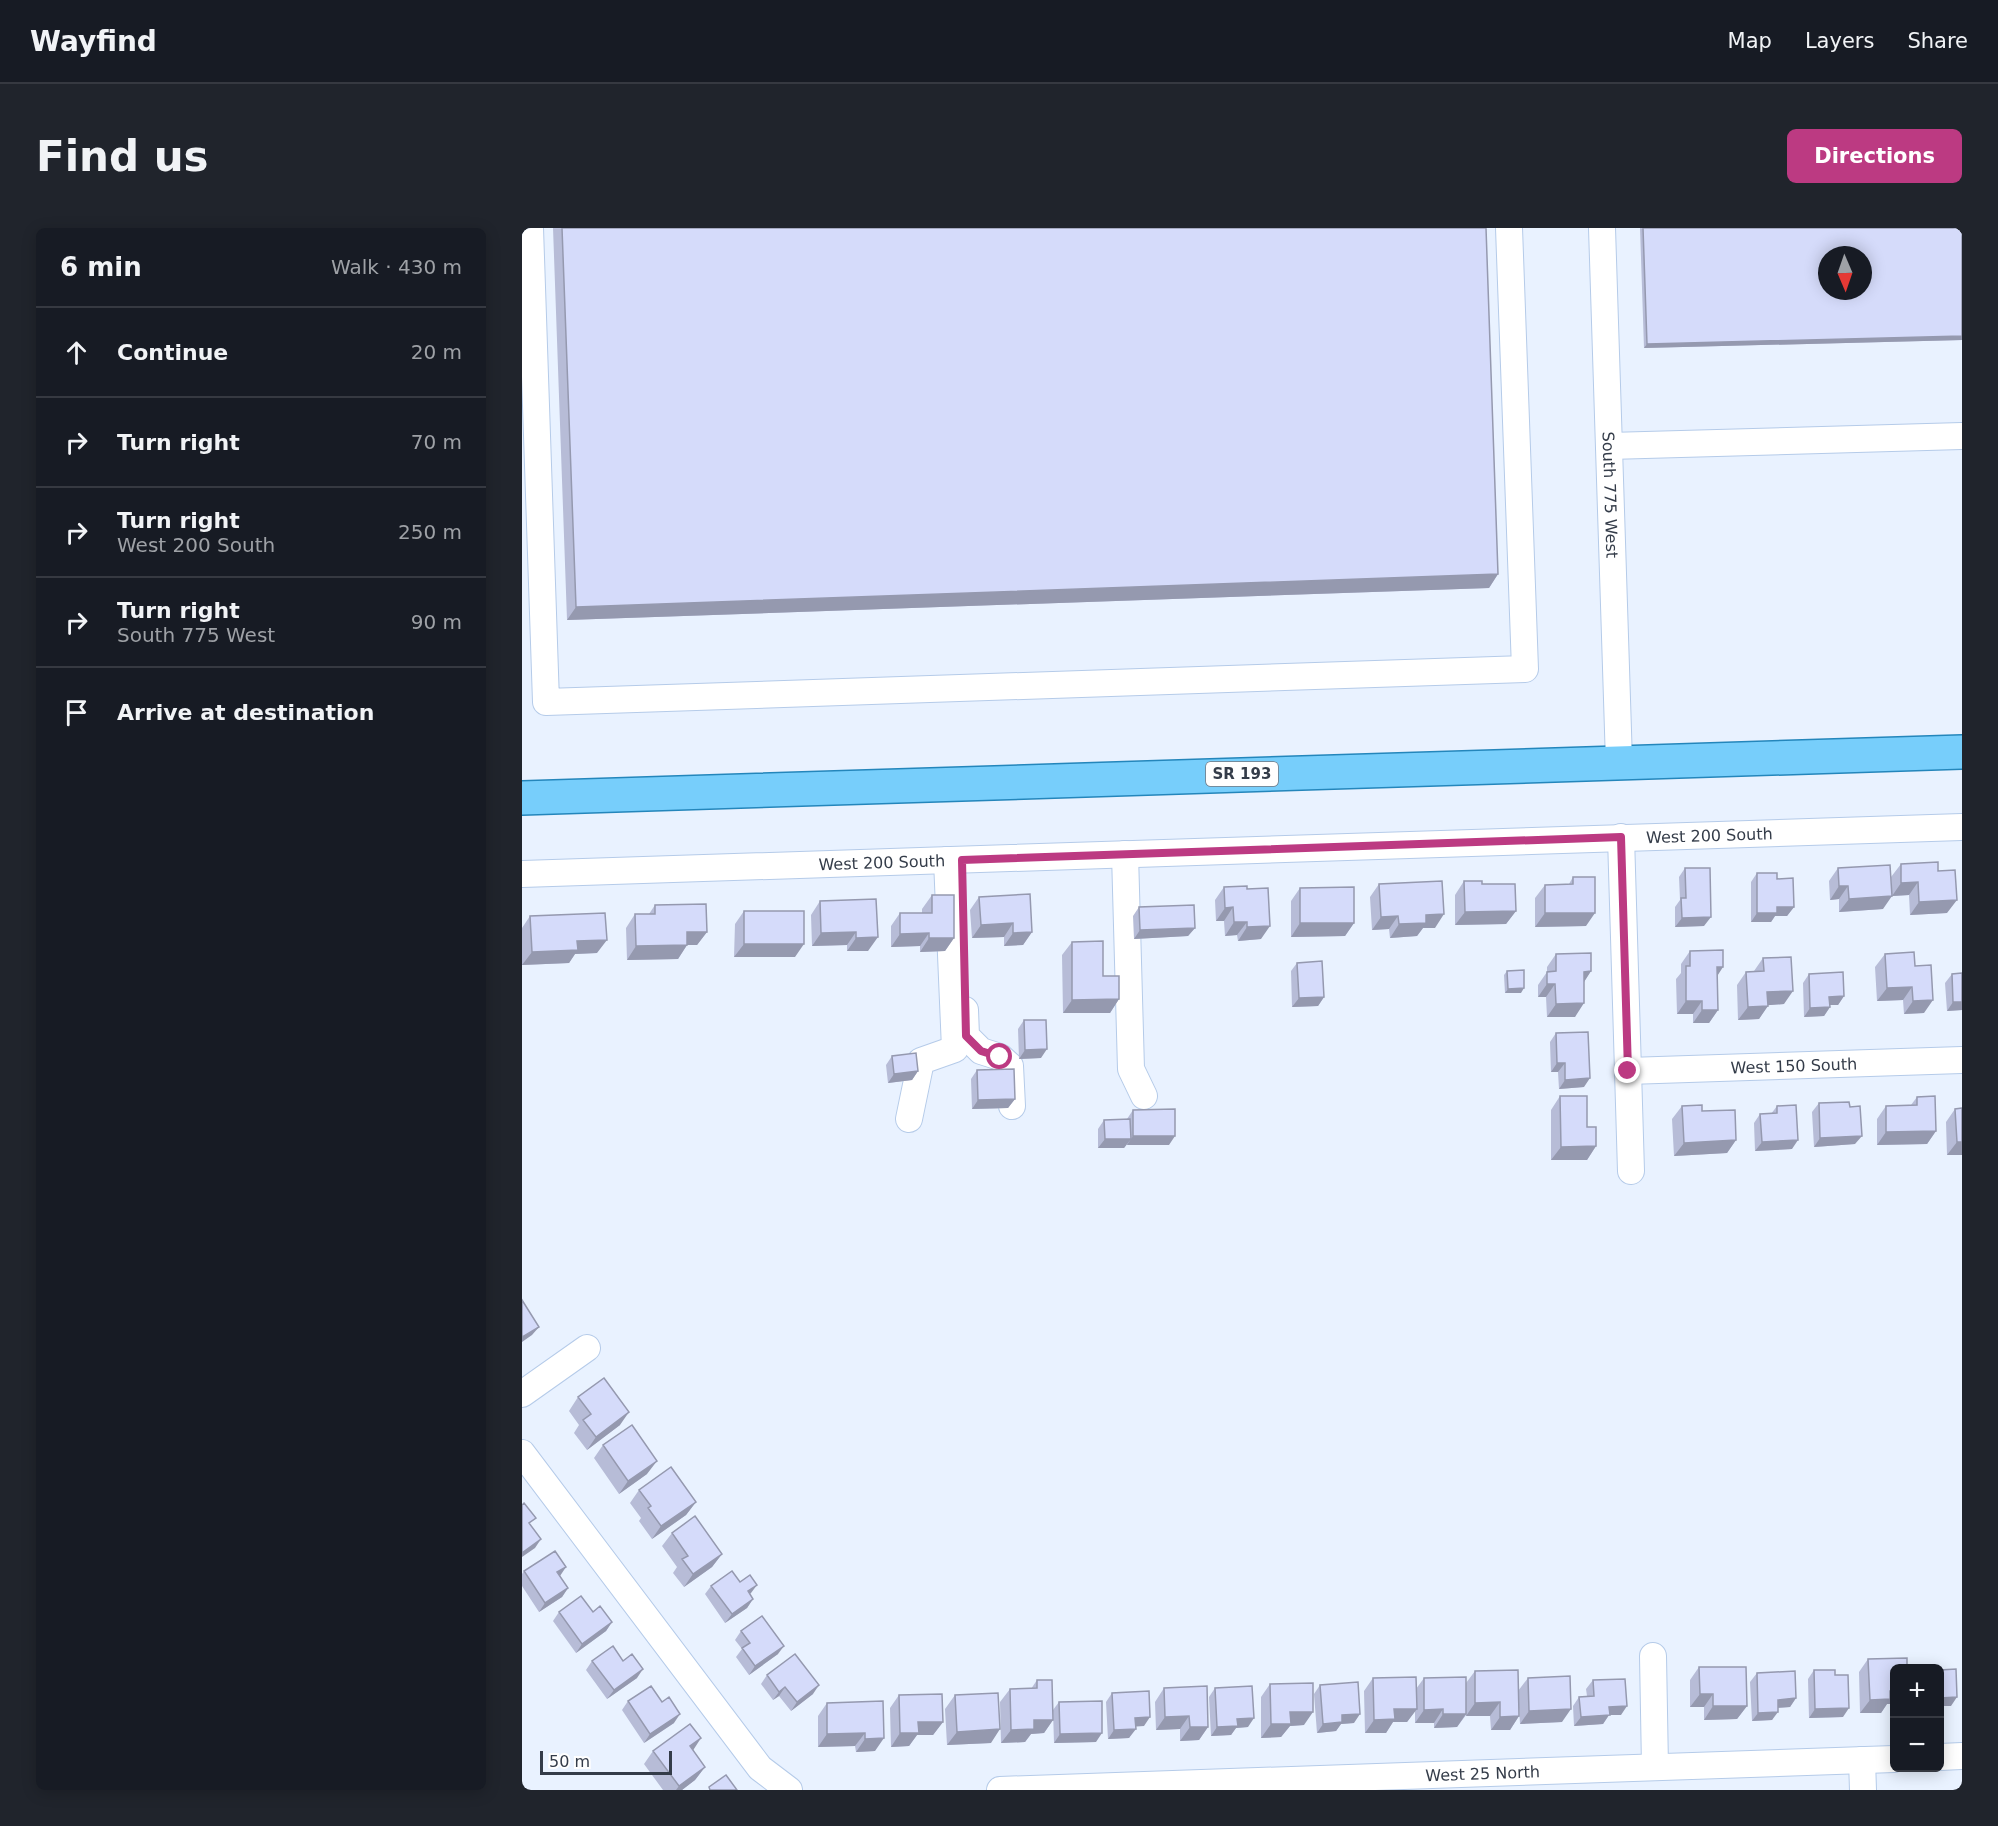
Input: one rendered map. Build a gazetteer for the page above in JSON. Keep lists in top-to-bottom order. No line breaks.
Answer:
{"streets":{"main road":["SR 193"],"street":["South 775 West","West 200 South","West 150 South","West 25 North"]},"crossings":[["South 775 West","SR 193"]],"scale_bar":"50 m","north":"bottom","page":{"header":"Wayfind","nav":["Map","Layers","Share"],"buttons":"Directions","title":"Find us","heading":["6 min","Walk · 430 m"],"list":[["Continue","20 m"],["Turn right","70 m"],["Turn right","West 200 South","250 m"],["Turn right","South 775 West","90 m"],"Arrive at destination"],"map_buttons":["+","−"],"scale":"50 m"}}
